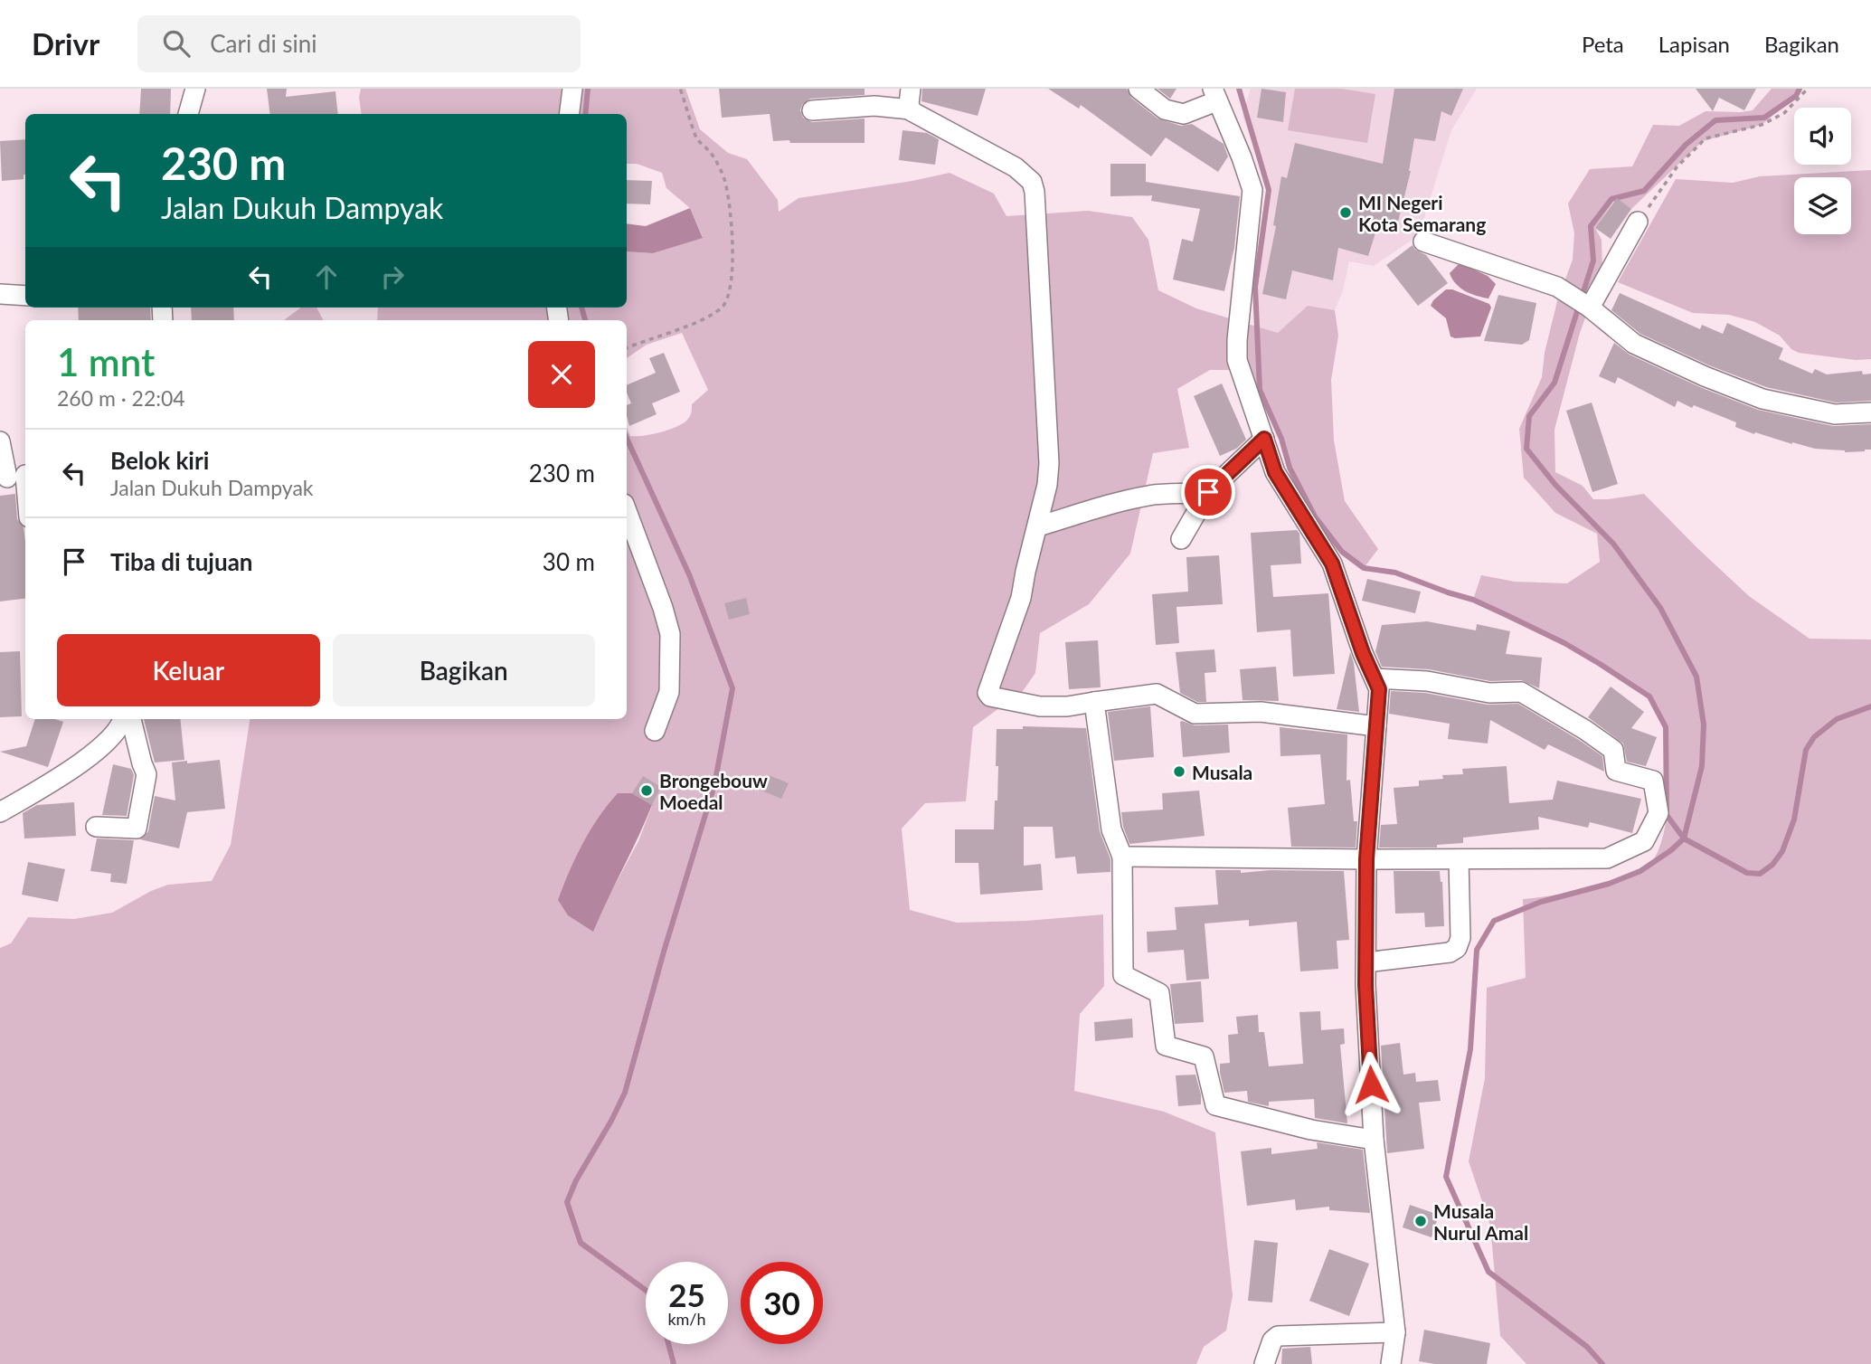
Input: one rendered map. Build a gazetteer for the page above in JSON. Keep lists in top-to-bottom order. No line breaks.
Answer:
{"places":["MI Negeri Kota Semarang","Musala","Brongebouw Moedal","Musala Nurul Amal"],"page":{"header":"Drivr","search":"Cari di sini","nav":["Peta","Lapisan","Bagikan"],"turn":["230 m","Jalan Dukuh Dampyak"],"heading":["1 mnt","260 m · 22:04"],"list":[{"name":"Belok kiri","note":"Jalan Dukuh Dampyak","value":"230 m"},{"name":"Tiba di tujuan","value":"30 m"}],"buttons":["Keluar","Bagikan"],"speed":"25 km/h","limit":"30"}}
